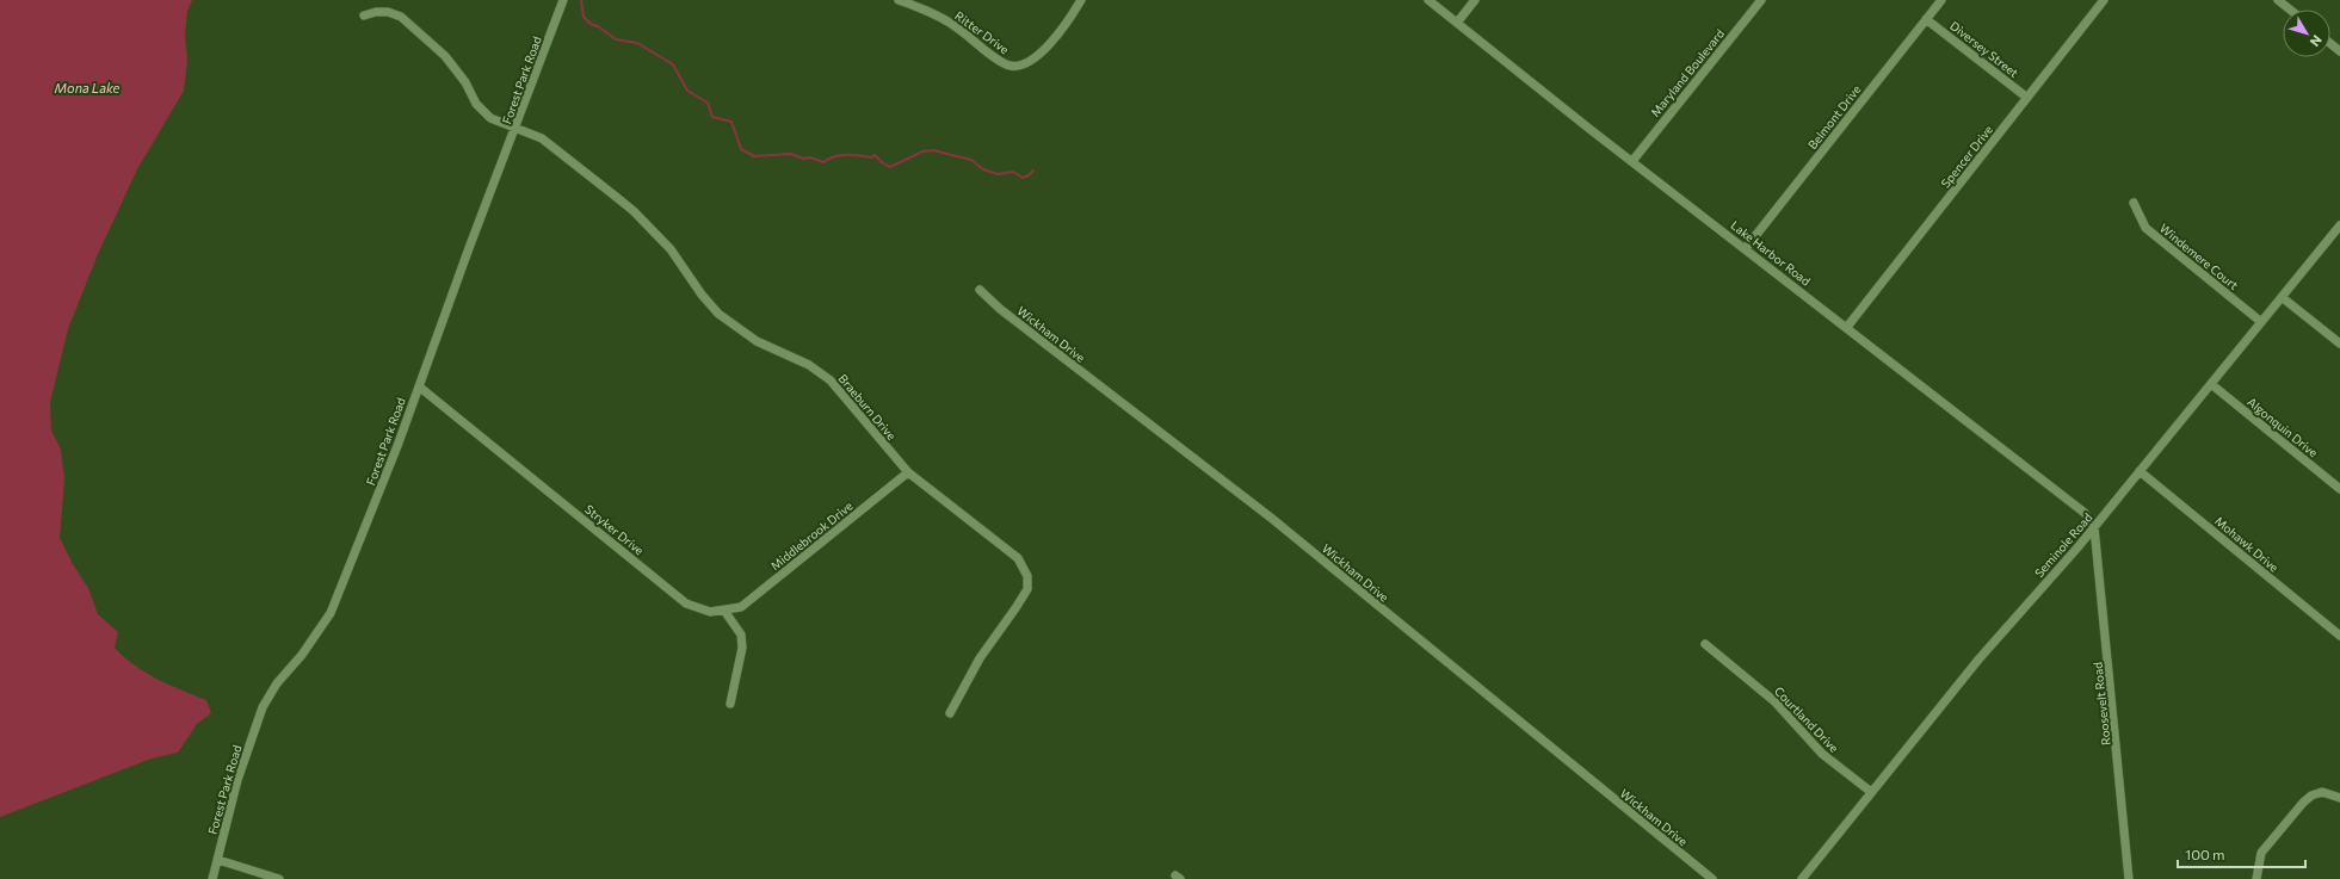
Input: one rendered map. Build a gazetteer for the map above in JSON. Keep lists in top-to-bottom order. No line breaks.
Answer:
{"streets":{"street":["Ritter Drive","Diversey Street","Maryland Boulevard","Forest Park Road","Belmont Drive","Spencer Drive","Lake Harbor Road","Windemere Court","Wickham Drive","Braeburn Drive","Algonquin Drive","Stryker Drive","Middlebrook Drive","Mohawk Drive","Seminole Road","Roosevelt Road","Courtland Drive"]},"crossings":[["Diversey Street","Belmont Drive"],["Diversey Street","Spencer Drive"],["Maryland Boulevard","Lake Harbor Road"],["Forest Park Road","Braeburn Drive"],["Forest Park Road","Stryker Drive"],["Belmont Drive","Lake Harbor Road"],["Spencer Drive","Lake Harbor Road"],["Lake Harbor Road","Seminole Road"],["Lake Harbor Road","Roosevelt Road"],["Windemere Court","Seminole Road"],["Braeburn Drive","Middlebrook Drive"],["Algonquin Drive","Seminole Road"],["Stryker Drive","Middlebrook Drive"],["Mohawk Drive","Seminole Road"],["Seminole Road","Roosevelt Road"],["Seminole Road","Courtland Drive"]],"water":["Mona Lake"],"scale_bar":"100 m","north":"bottom right"}
